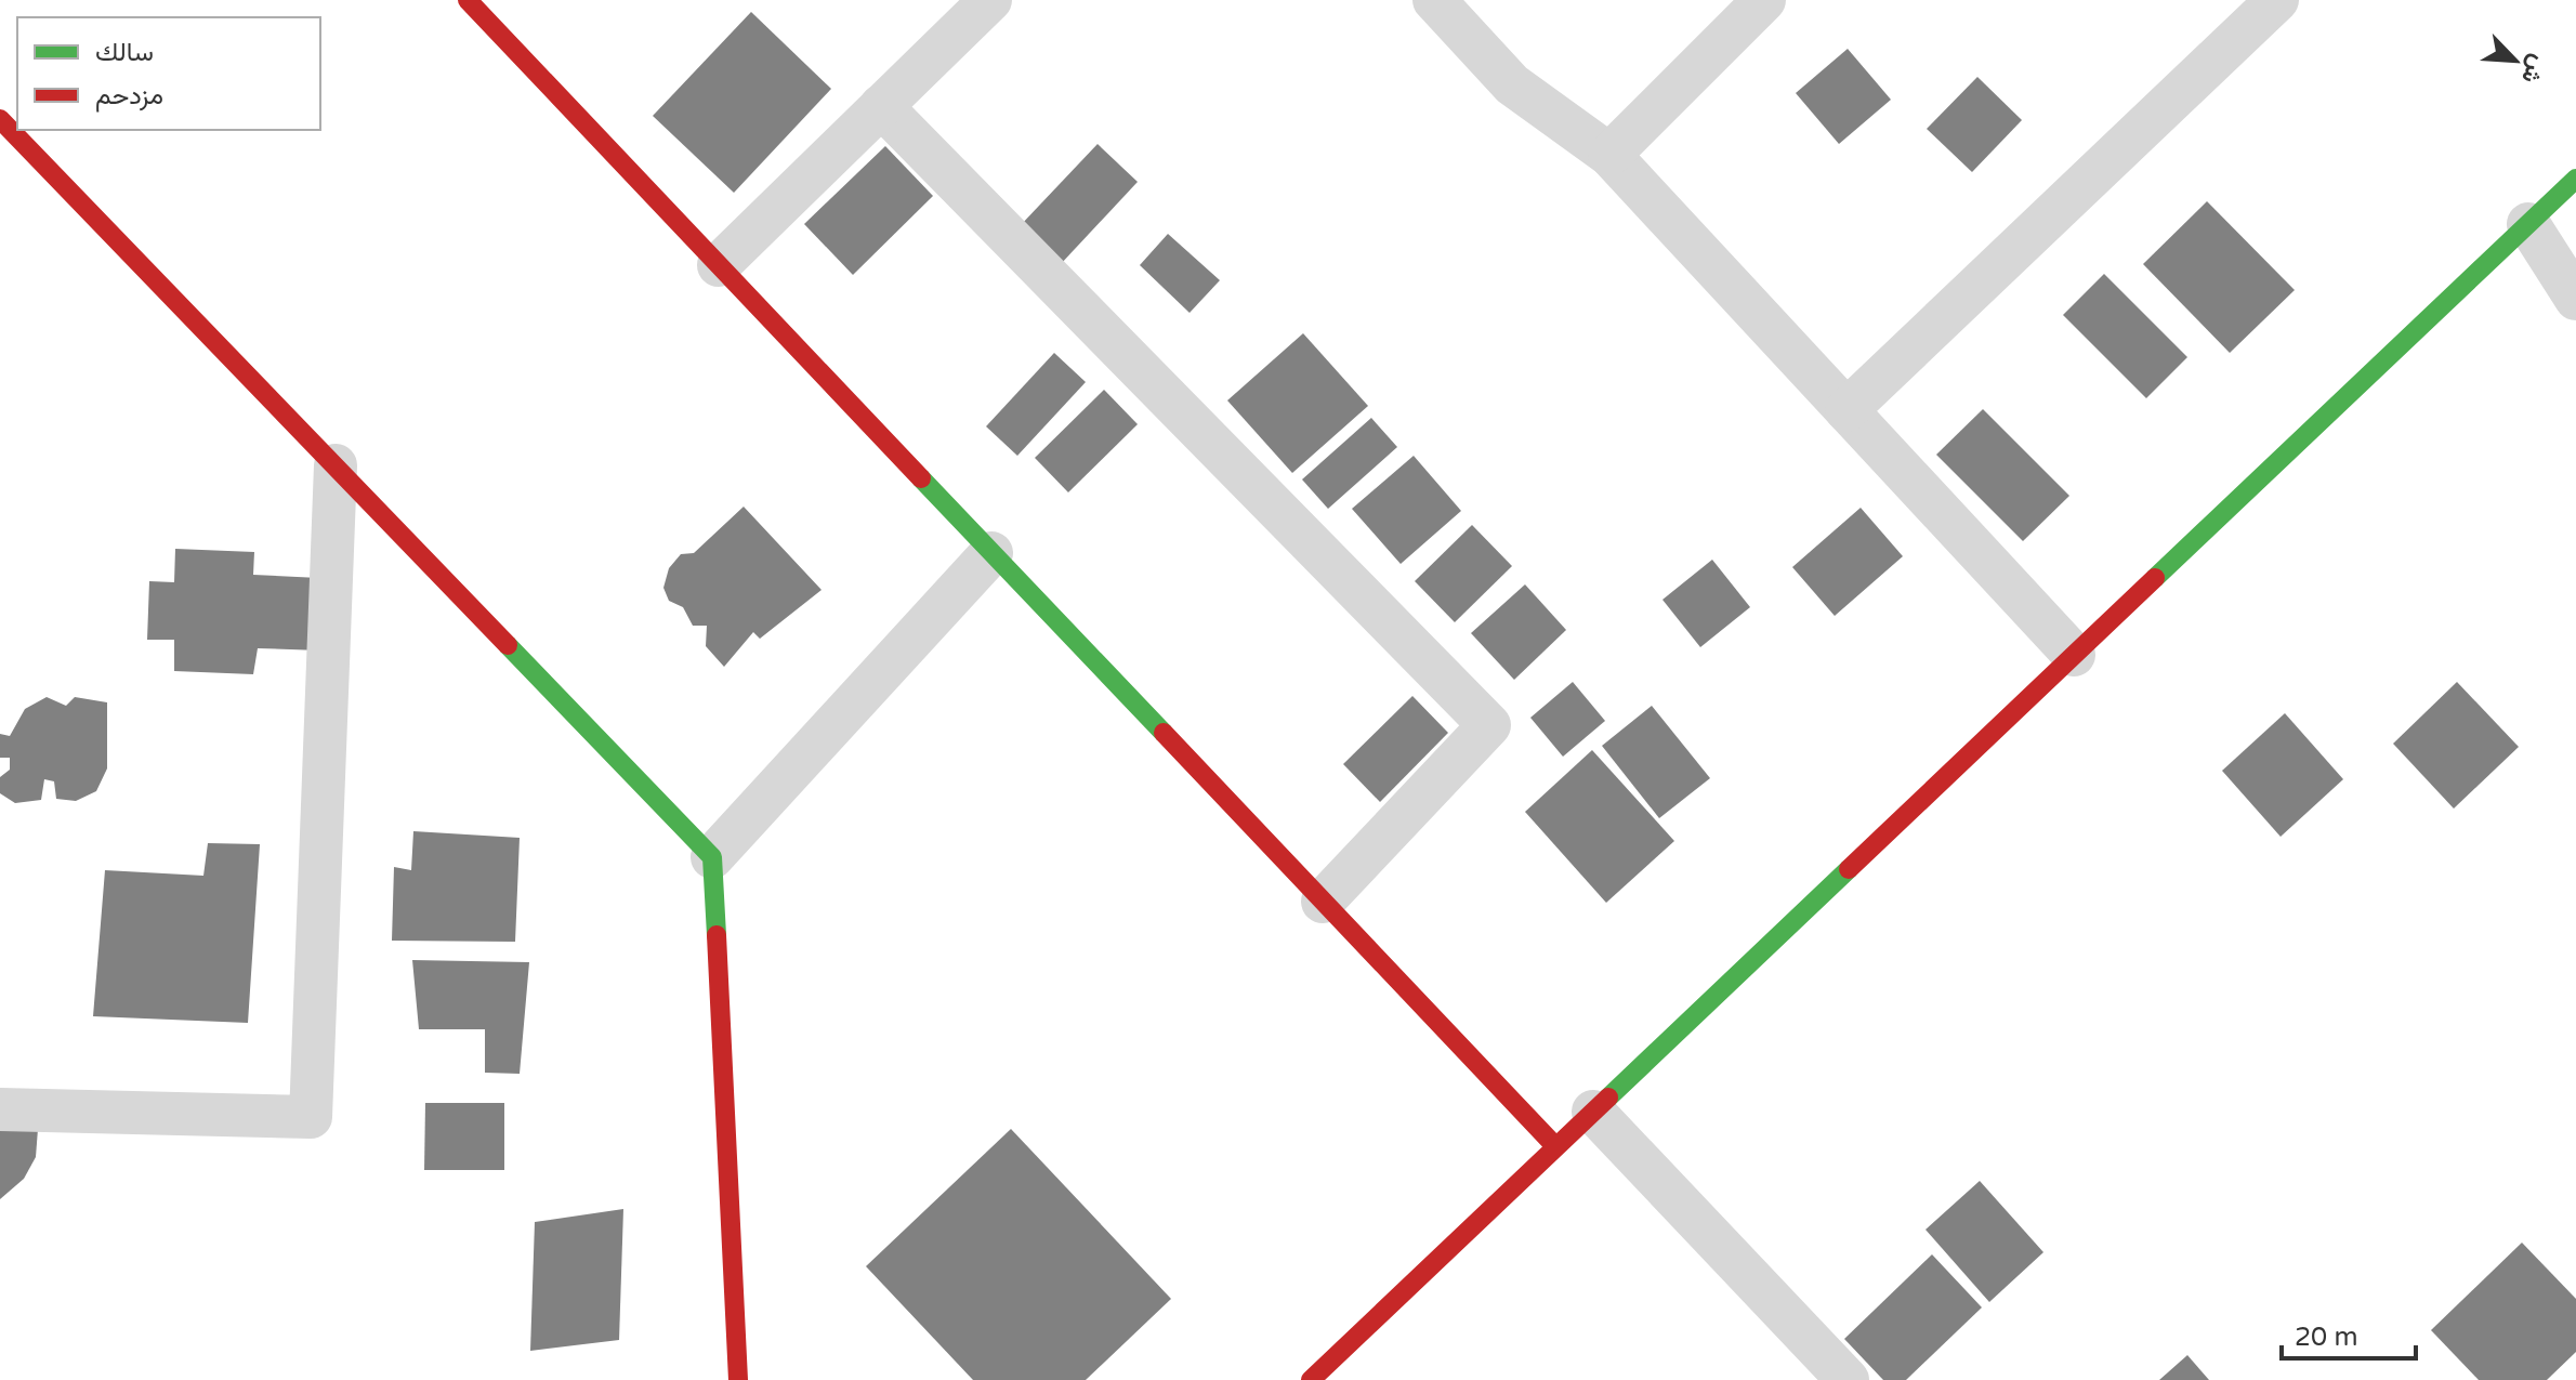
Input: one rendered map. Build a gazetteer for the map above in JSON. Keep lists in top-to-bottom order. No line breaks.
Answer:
{"legend":["سالك","مزدحم"],"scale_bar":"20 m","north":"bottom right"}
